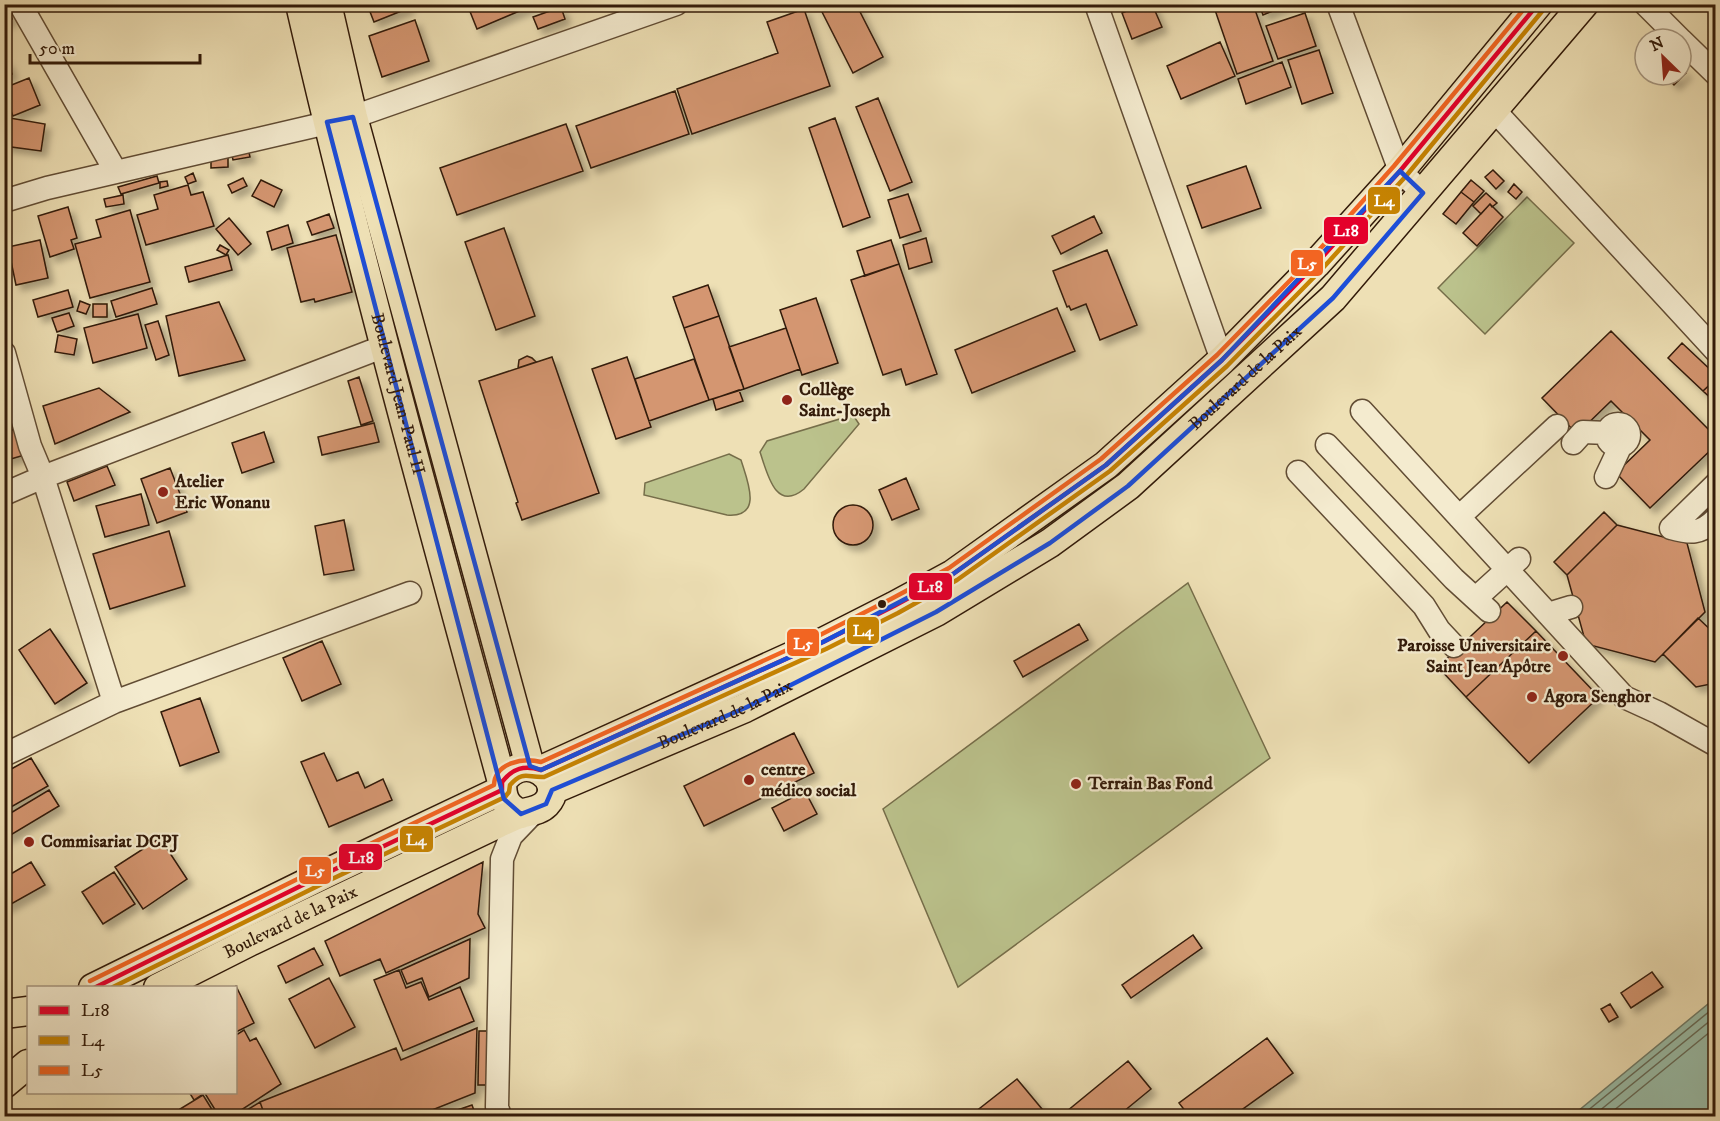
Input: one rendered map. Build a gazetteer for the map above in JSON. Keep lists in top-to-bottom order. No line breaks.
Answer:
{"streets":{"main road":["Boulevard de la Paix","Boulevard Jean-Paul II"]},"crossings":[["Boulevard de la Paix","Boulevard Jean-Paul II"]],"places":["Collège Saint-Joseph","Atelier Eric Wonanu","Paroisse Universitaire Saint Jean Apôtre","Agora Senghor","centre médico social","Terrain Bas Fond","Commisariat DCPJ"],"lines":["transit line L18","transit line L5","transit line L4"],"legend":["L18","L4","L5"],"scale_bar":"50 m","north":"top left"}
